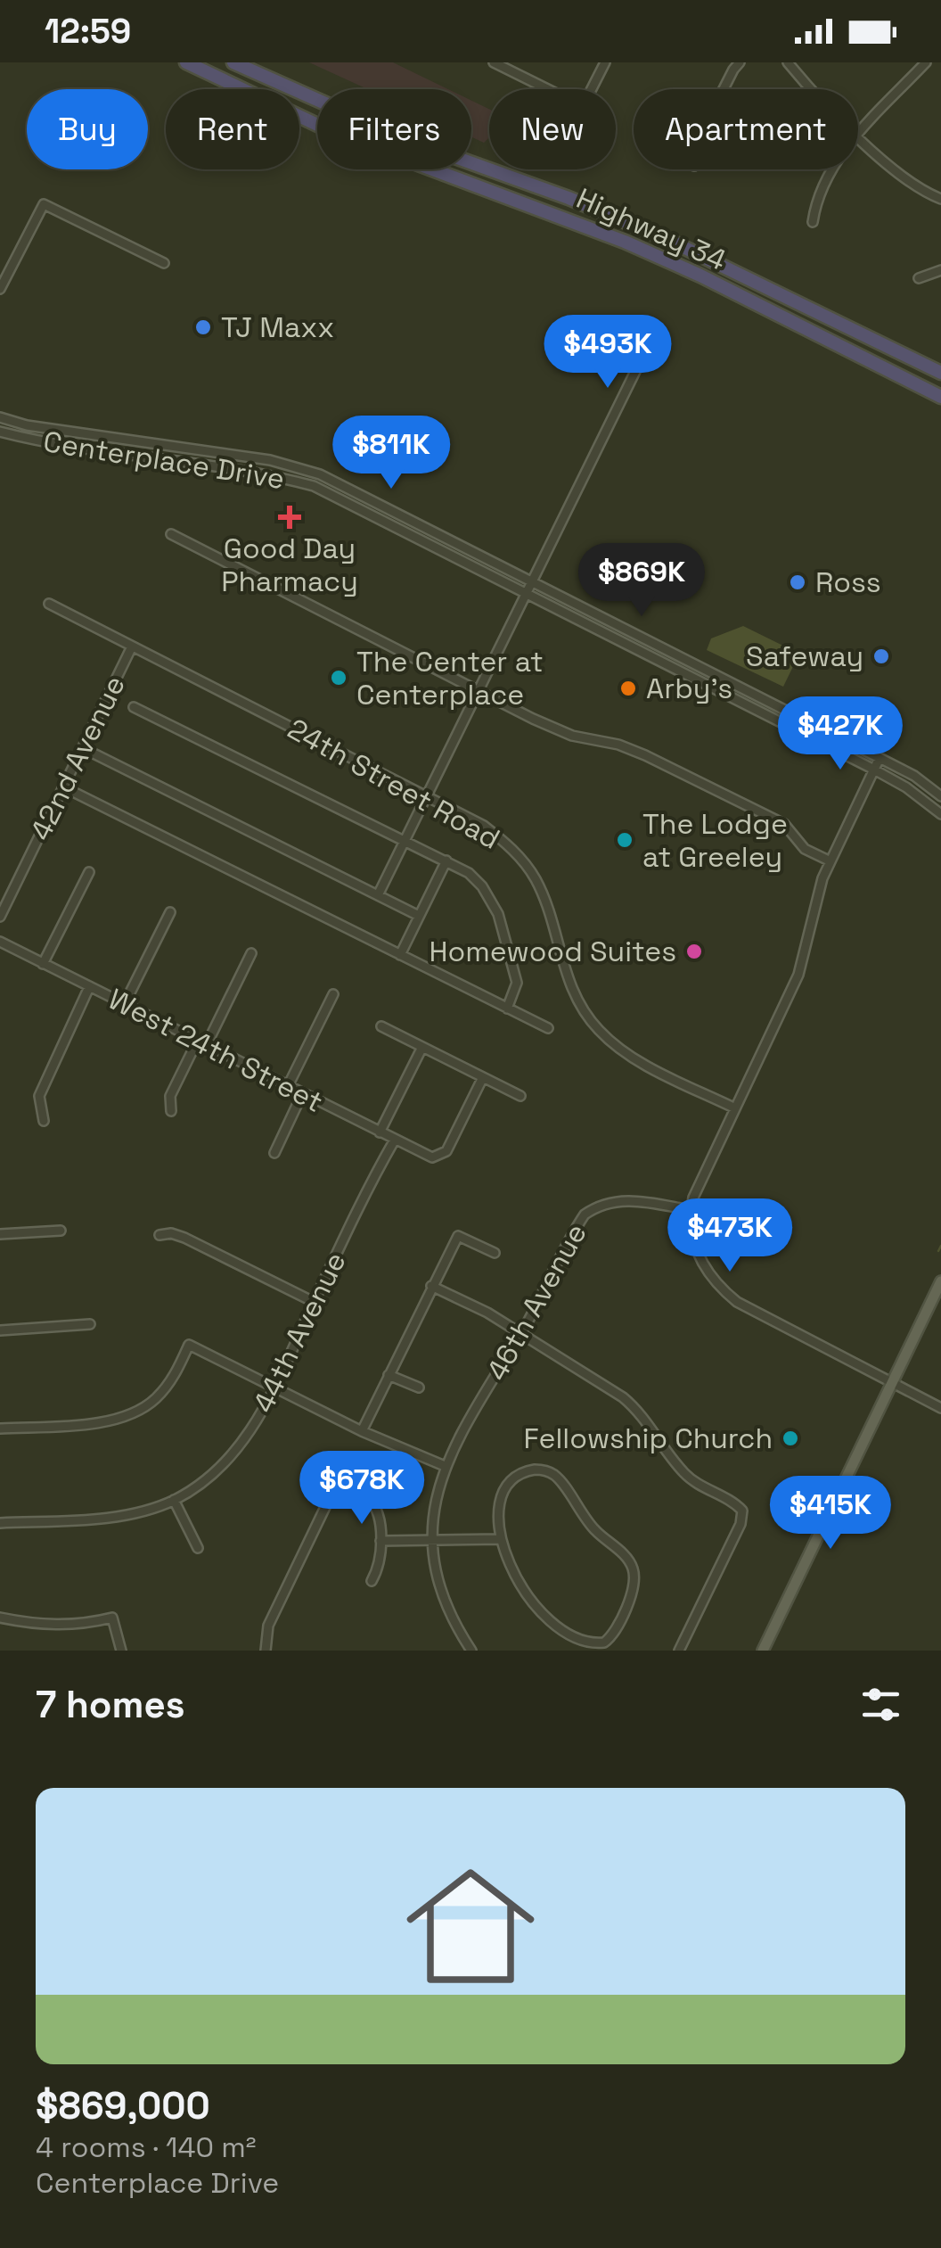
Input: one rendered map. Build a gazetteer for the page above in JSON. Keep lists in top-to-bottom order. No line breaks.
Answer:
{"streets":{"highway":["Highway 34"],"street":["Centerplace Drive","42nd Avenue","24th Street Road","West 24th Street","46th Avenue","44th Avenue"]},"crossings":[["42nd Avenue","24th Street Road"],["West 24th Street","44th Avenue"]],"places":{"other":["TJ Maxx","Ross","Safeway","The Center at Centerplace","Arby's","The Lodge at Greeley","Homewood Suites","Fellowship Church"],"health":["Good Day Pharmacy"]},"page":{"status":"12:59","chip":["Buy","Rent","Filters","New","Apartment"],"price":["$493K","$811K","$869K","$427K","$473K","$678K","$415K"],"heading":"7 homes","list":[{"name":"$869,000","note":"4 rooms · 140 m² · Centerplace Drive"}]}}
